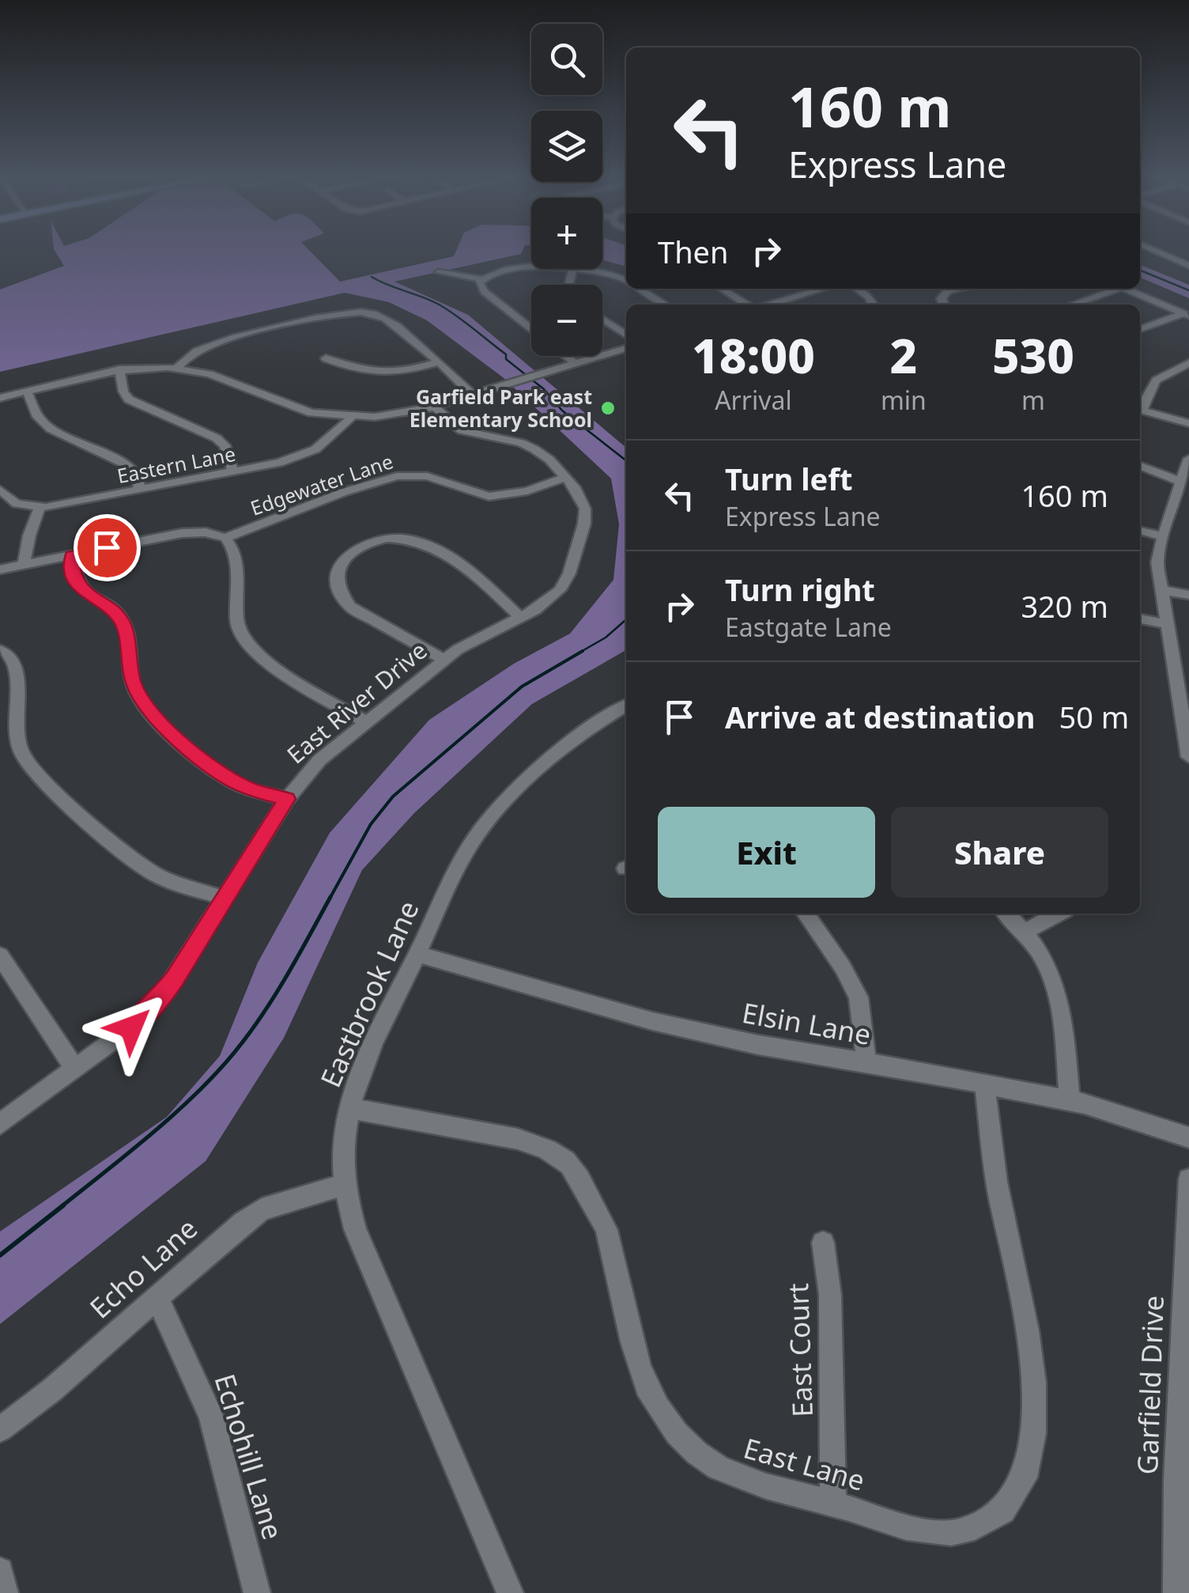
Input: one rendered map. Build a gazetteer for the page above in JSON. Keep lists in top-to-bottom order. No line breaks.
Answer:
{"streets":{"street":["Eastern Lane","Edgewater Lane","East River Drive","Eastbrook Lane","Elsin Lane","Echo Lane","East Court","Garfield Drive","Echohill Lane","East Lane"]},"crossings":[["Edgewater Lane","East River Drive"],["Eastbrook Lane","Elsin Lane"],["Eastbrook Lane","Echo Lane"],["Eastbrook Lane","East Lane"],["Elsin Lane","East Lane"],["Echo Lane","Echohill Lane"],["East Court","East Lane"]],"places":["Garfield Park east Elementary School"],"page":{"map_buttons":["+","−"],"turn":["160 m","Express Lane"],"then":"Then","eta":["18:00","Arrival","2","min","530","m"],"list":[{"name":"Turn left","note":"Express Lane","value":"160 m"},{"name":"Turn right","note":"Eastgate Lane","value":"320 m"},{"name":"Arrive at destination","value":"50 m"}],"buttons":["Exit","Share"]}}
